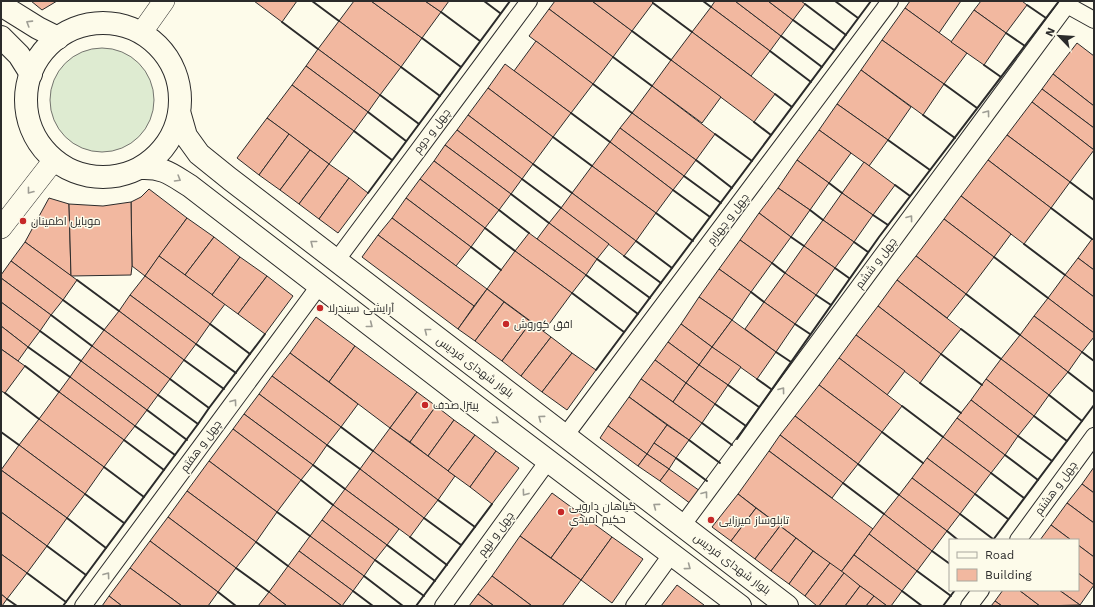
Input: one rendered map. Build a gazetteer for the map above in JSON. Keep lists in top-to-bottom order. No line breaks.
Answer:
{"streets":{"main road":["بلوار شهدای فردیس"],"street":["چهل و دوم","چهل و چهارم","چهل و ششم","چهل و هفتم","چهل و هشتم","چهل و نهم"]},"crossings":[["چهل و دوم","بلوار شهدای فردیس"],["چهل و چهارم","بلوار شهدای فردیس"],["چهل و ششم","بلوار شهدای فردیس"]],"one_way":["چهل و ششم","چهل و هفتم","چهل و نهم"],"places":["موبایل اطمینان","آرایشی سیندرلا","افق کوروش","پیتزا صدف","گیاهان دارویی حکیم امیدی","تابلوساز میرزایی"],"legend":["Road","Building"],"north":"top left"}
